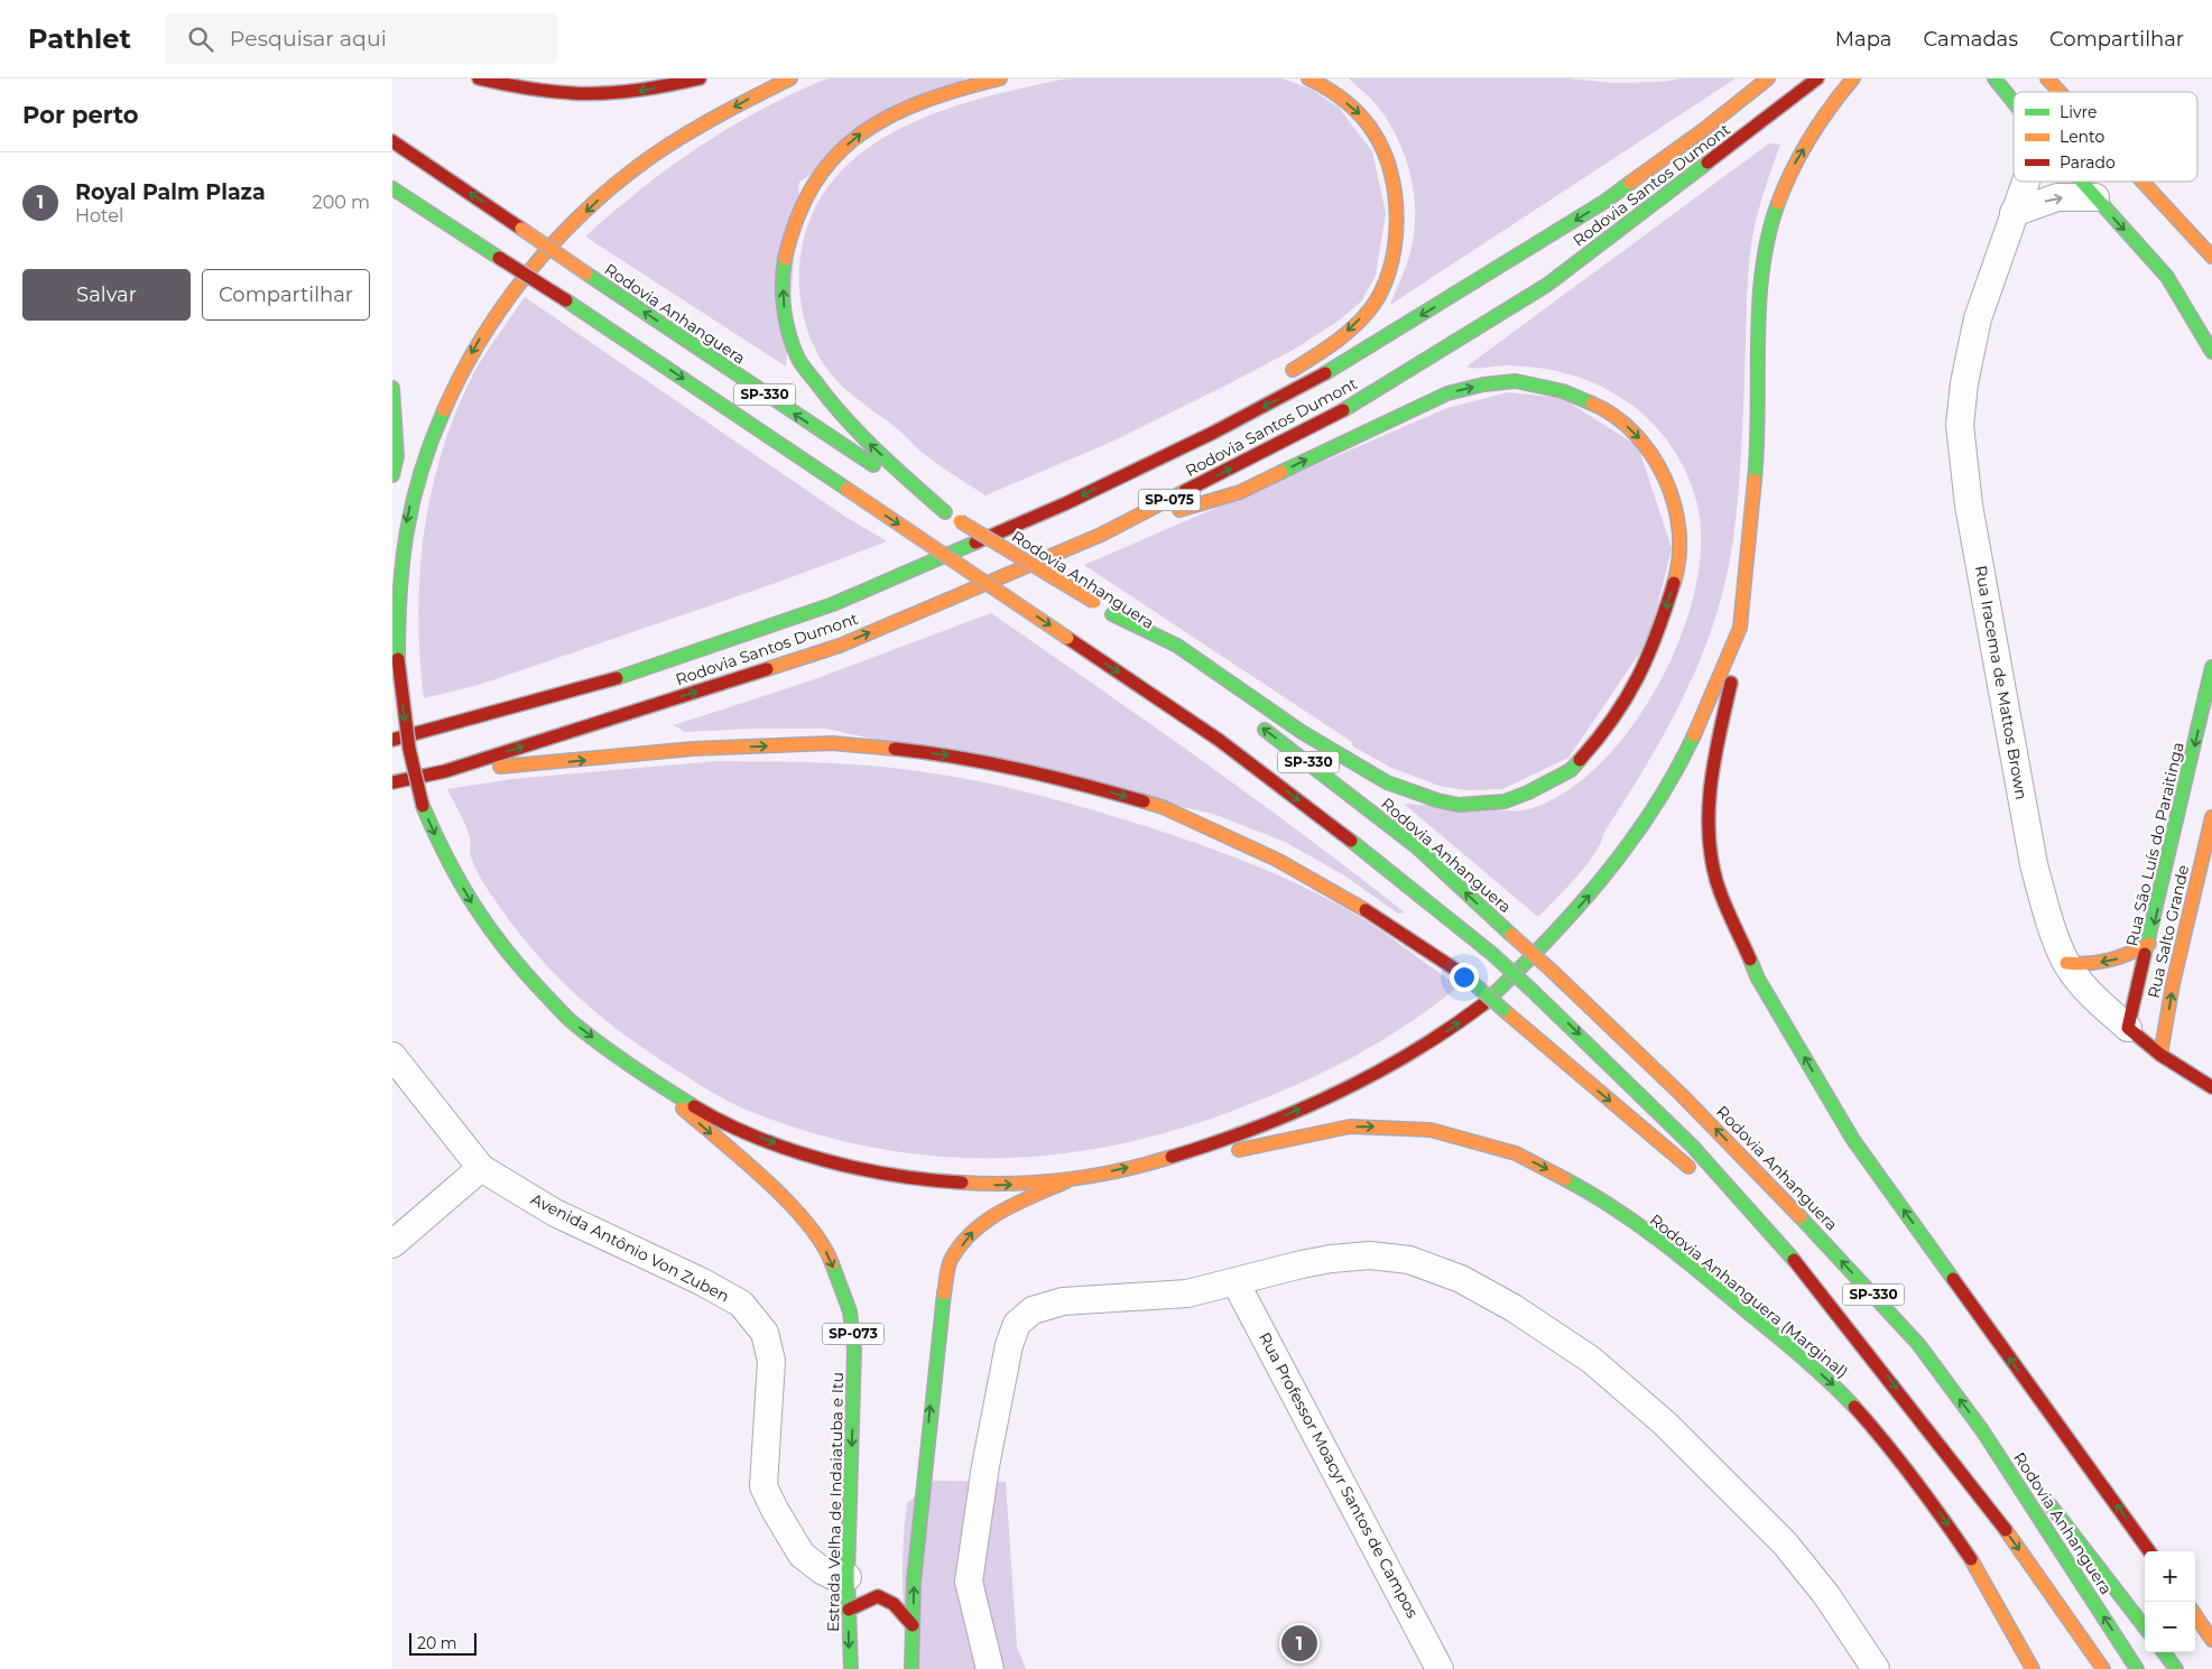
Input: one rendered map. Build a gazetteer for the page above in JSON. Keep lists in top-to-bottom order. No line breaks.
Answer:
{"streets":{"main road":["Rodovia Santos Dumont","Rodovia Anhanguera","SP-330","SP-075","Rua Iracema de Mattos Brown","Rua São Luís do Paraitinga","Rua Salto Grande","Rodovia Anhanguera (Marginal)","SP-073","Estrada Velha de Indaiatuba e Itu"],"street":["Avenida Antônio Von Zuben","Rua Professor Moacyr Santos de Campos"]},"crossings":[["Rua Iracema de Mattos Brown","Rua São Luís do Paraitinga"],["Rua Iracema de Mattos Brown","Rua Salto Grande"],["Avenida Antônio Von Zuben","Estrada Velha de Indaiatuba e Itu"]],"one_way":["Rua São Luís do Paraitinga","Rua Salto Grande","Estrada Velha de Indaiatuba e Itu"],"legend":["Livre","Lento","Parado"],"scale_bar":"20 m","page":{"header":"Pathlet","search":"Pesquisar aqui","nav":["Mapa","Camadas","Compartilhar"],"heading":"Por perto","list":[{"mark":"1","name":"Royal Palm Plaza","note":"Hotel","value":"200 m"}],"buttons":["Salvar","Compartilhar"],"map_buttons":["+","−"],"pins":"1","scale":"20 m"}}
